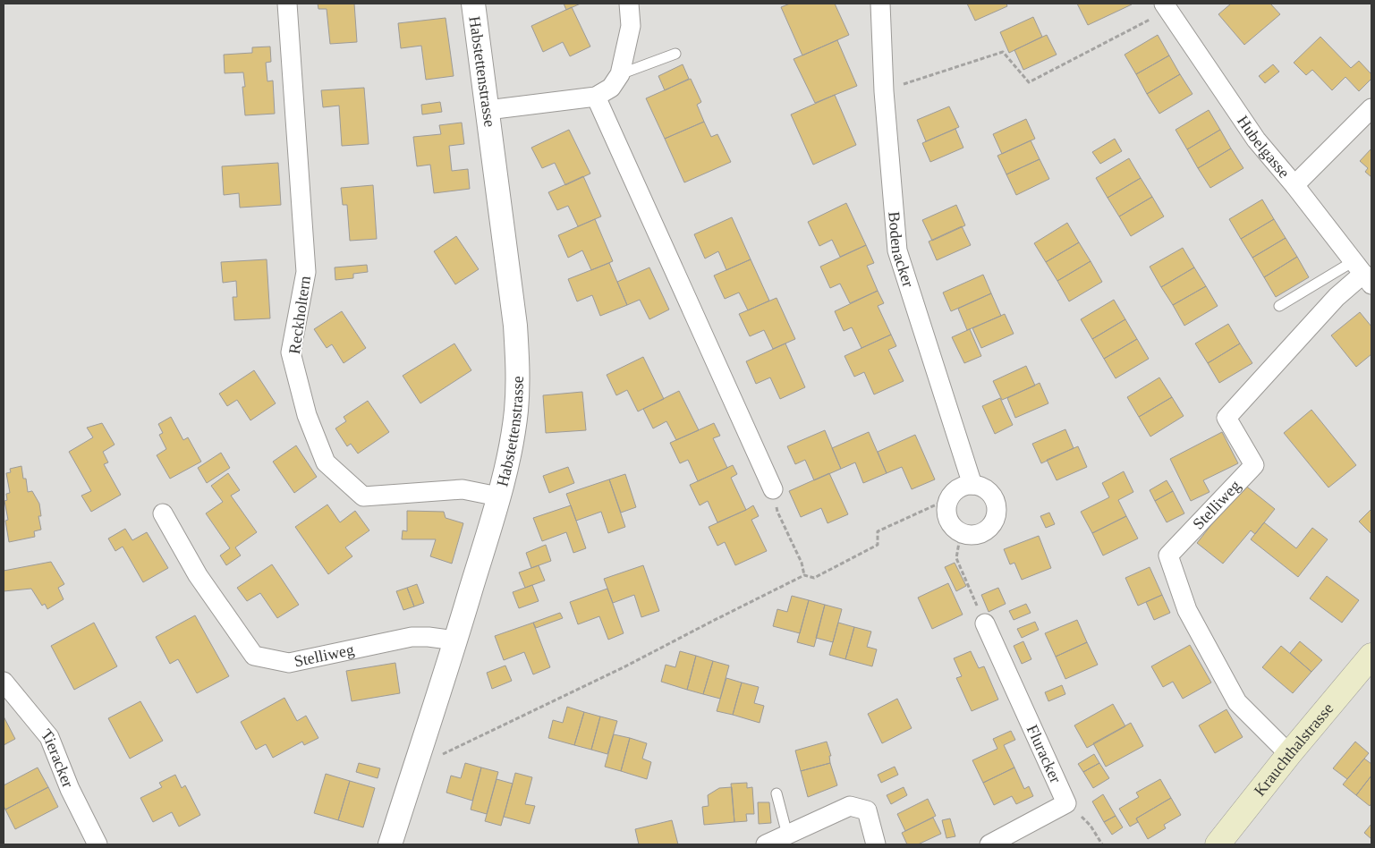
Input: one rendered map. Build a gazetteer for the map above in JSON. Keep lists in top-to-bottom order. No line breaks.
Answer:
{"streets":{"main road":["Krauchthalstrasse"],"street":["Habstettenstrasse","Hubelgasse","Bodenacker","Reckholtern","Stelliweg","Fluracker","Tieracker"]},"crossings":[["Habstettenstrasse","Reckholtern"],["Habstettenstrasse","Stelliweg"],["Hubelgasse","Stelliweg"],["Stelliweg","Krauchthalstrasse"]]}
